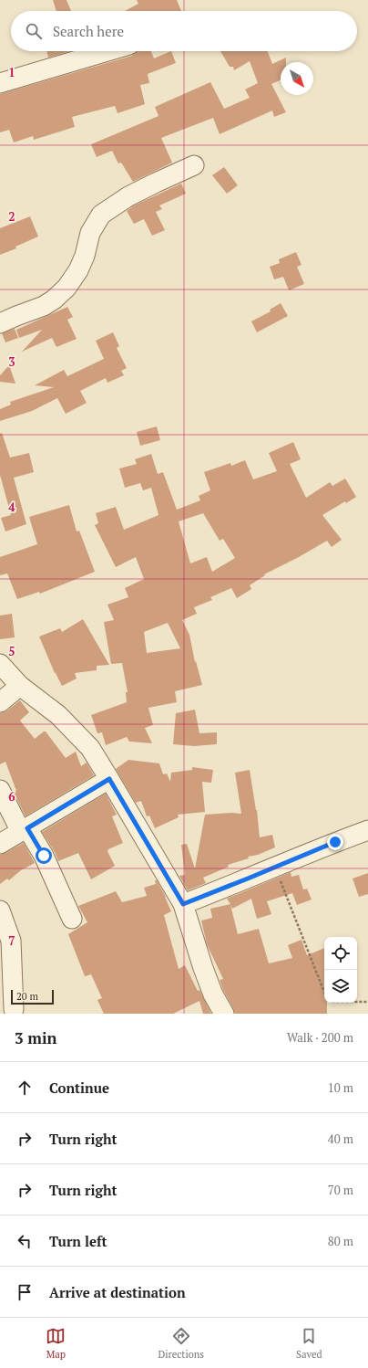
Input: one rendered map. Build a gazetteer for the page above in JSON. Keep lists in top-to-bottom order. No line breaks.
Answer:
{"scale_bar":"20 m","north":"bottom right","page":{"search":"Search here","scale":"20 m","heading":["3 min","Walk · 200 m"],"list":[["Continue","10 m"],["Turn right","40 m"],["Turn right","70 m"],["Turn left","80 m"],"Arrive at destination"],"nav":["Map","Directions","Saved"]},"grid":{"rows":["1","2","3","4","5","6","7"]}}
